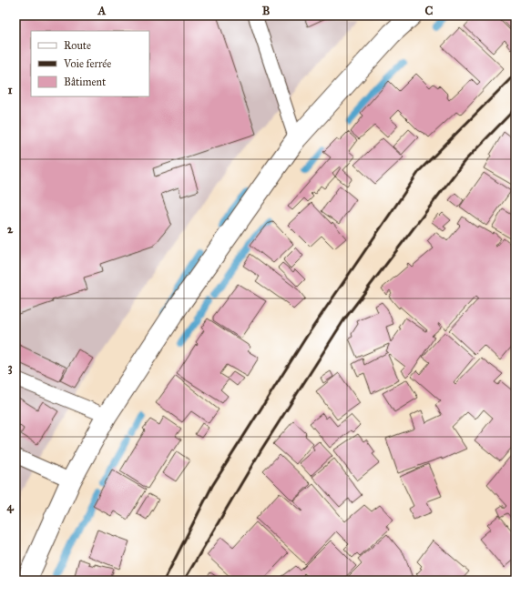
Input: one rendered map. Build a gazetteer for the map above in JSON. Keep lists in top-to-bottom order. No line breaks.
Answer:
{"legend":["Route","Voie ferrée","Bâtiment"],"grid":{"columns":["A","B","C"],"rows":["1","2","3","4"]}}
